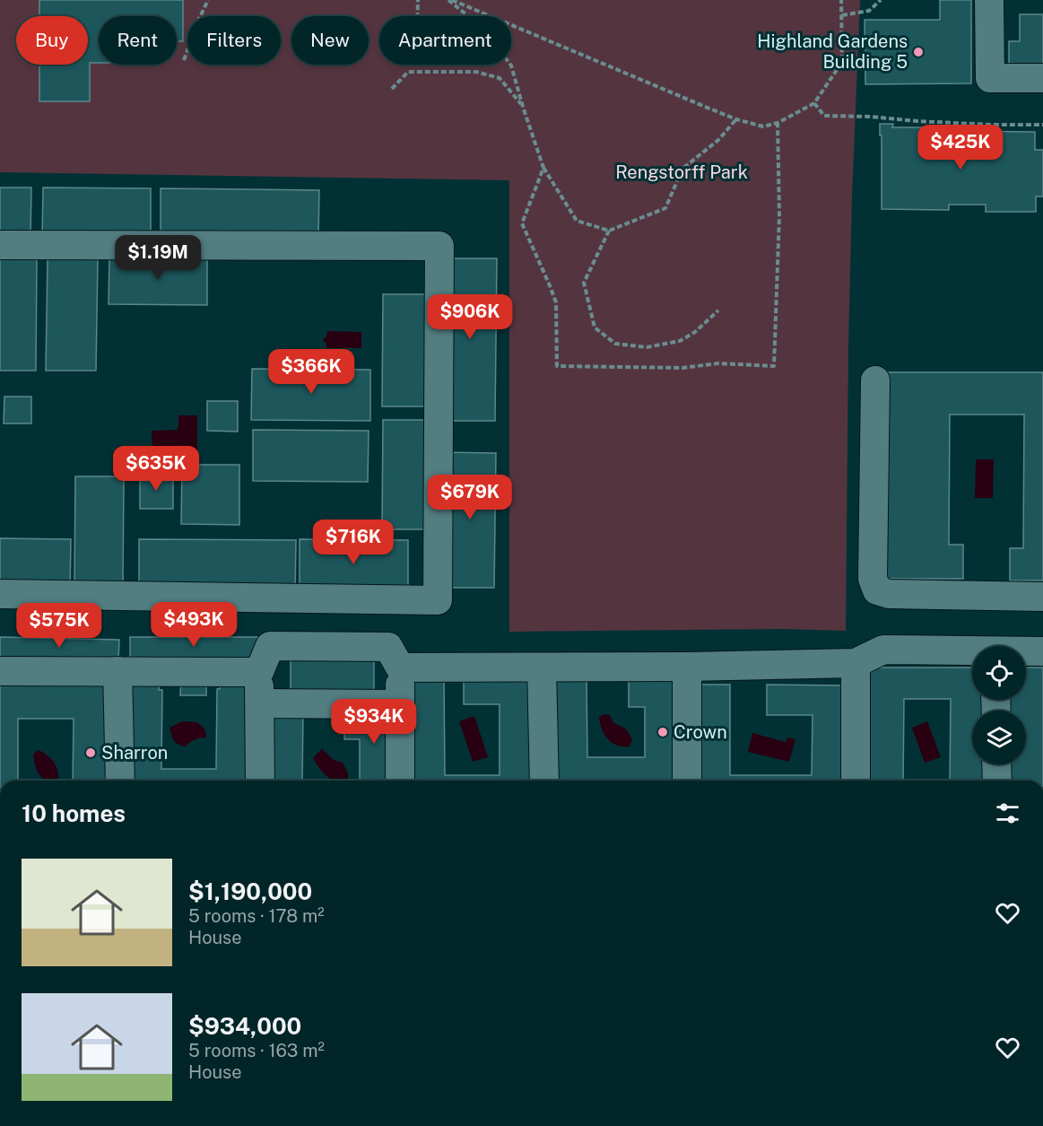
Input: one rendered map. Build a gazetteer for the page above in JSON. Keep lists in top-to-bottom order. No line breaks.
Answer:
{"parks":["Rengstorff Park"],"places":["Highland Gardens Building 5","Crown","Sharron"],"page":{"chip":["Buy","Rent","Filters","New","Apartment"],"price":["$425K","$1.19M","$906K","$366K","$635K","$679K","$716K","$493K","$575K","$934K"],"heading":"10 homes","list":[{"name":"$1,190,000","note":"5 rooms · 178 m² · House"},{"name":"$934,000","note":"5 rooms · 163 m² · House"}]}}
